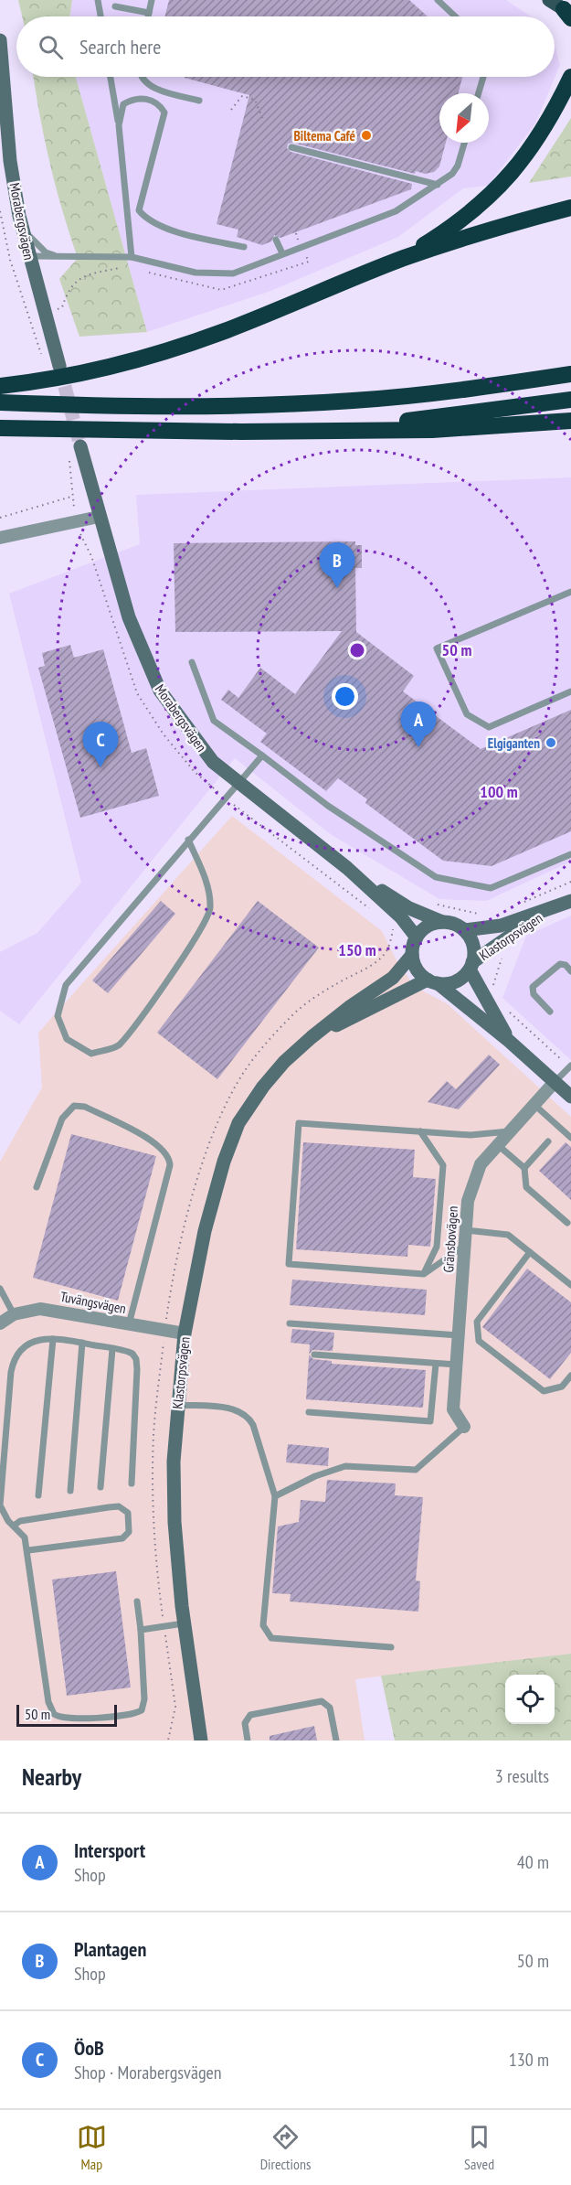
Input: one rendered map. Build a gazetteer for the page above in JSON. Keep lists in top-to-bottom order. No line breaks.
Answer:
{"streets":{"street":["Morabergsvägen","Klastorpsvägen","Gränsbovägen","Tuvängsvägen"]},"crossings":[["Morabergsvägen","Klastorpsvägen"],["Klastorpsvägen","Tuvängsvägen"]],"places":["Biltema Café","Elgiganten"],"scale_bar":"50 m","north":"bottom left","page":{"search":"Search here","pins":["B","A","C"],"scale":"50 m","heading":["Nearby","3 results"],"list":[{"mark":"A","name":"Intersport","note":"Shop","value":"40 m"},{"mark":"B","name":"Plantagen","note":"Shop","value":"50 m"},{"mark":"C","name":"ÖoB","note":"Shop · Morabergsvägen","value":"130 m"}],"nav":["Map","Directions","Saved"]},"rings":["50 m","100 m","150 m"]}
